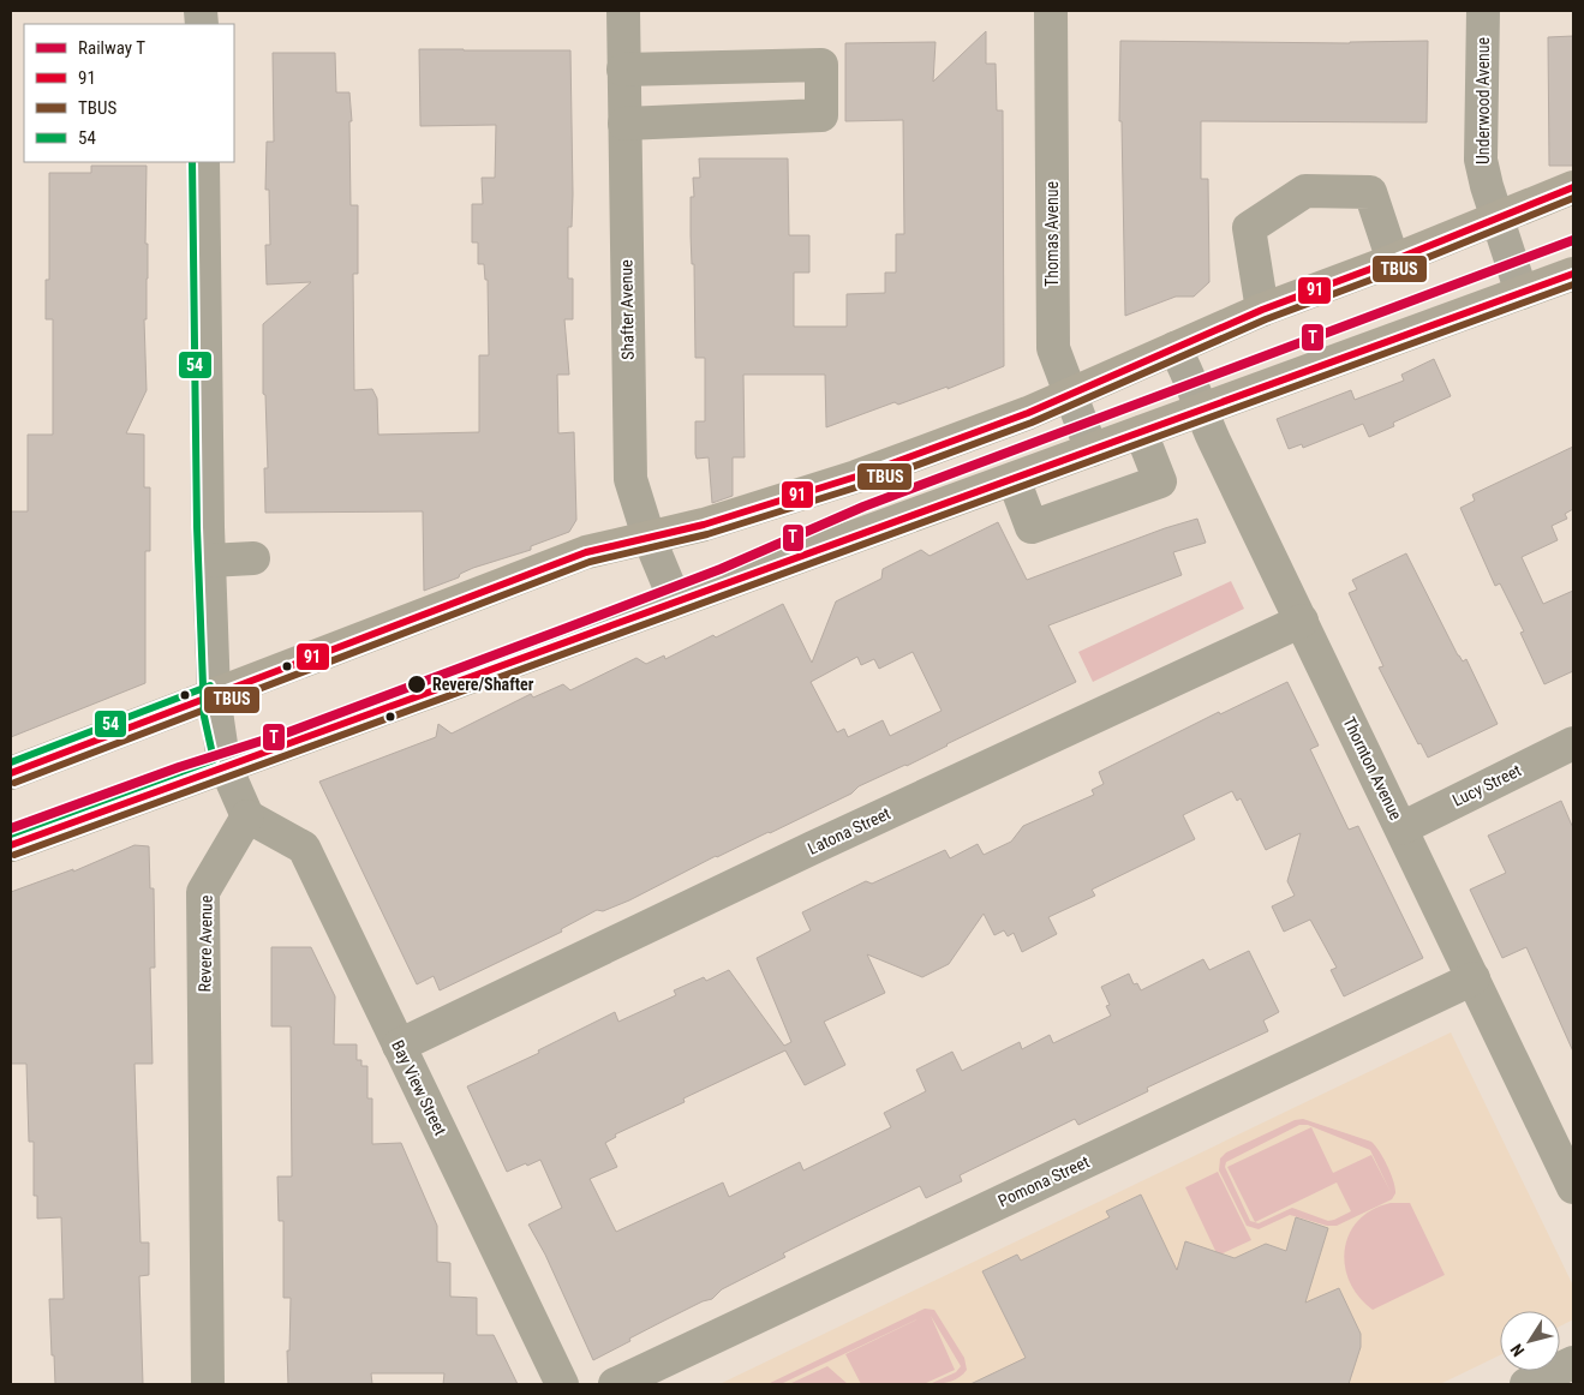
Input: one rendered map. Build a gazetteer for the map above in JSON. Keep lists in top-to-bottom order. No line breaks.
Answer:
{"streets":{"street":["Underwood Avenue","Thomas Avenue","Shafter Avenue","Thornton Avenue","Lucy Street","Latona Street","Revere Avenue","Bay View Street","Pomona Street"]},"crossings":[["Thornton Avenue","Lucy Street"],["Thornton Avenue","Latona Street"],["Thornton Avenue","Pomona Street"],["Latona Street","Bay View Street"],["Revere Avenue","Bay View Street"]],"places":["Revere/Shafter"],"lines":["transit line 54","transit line 91","transit line TBUS","rail line T"],"legend":["Railway T","91","TBUS","54"],"north":"bottom left"}
